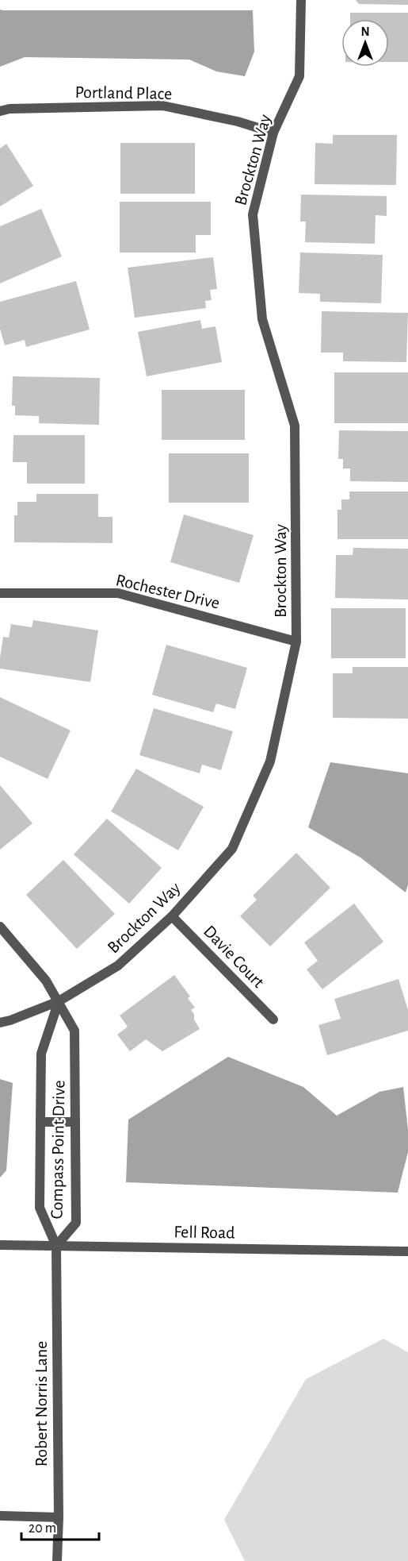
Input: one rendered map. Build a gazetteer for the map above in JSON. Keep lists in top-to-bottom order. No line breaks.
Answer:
{"streets":{"street":["Portland Place","Brockton Way","Rochester Drive","Davie Court","Compass Point Drive","Fell Road","Robert Norris Lane"]},"crossings":[["Portland Place","Brockton Way"],["Brockton Way","Rochester Drive"],["Brockton Way","Davie Court"],["Brockton Way","Compass Point Drive"],["Compass Point Drive","Fell Road"],["Compass Point Drive","Robert Norris Lane"],["Fell Road","Robert Norris Lane"]],"scale_bar":"20 m","north":"top"}
